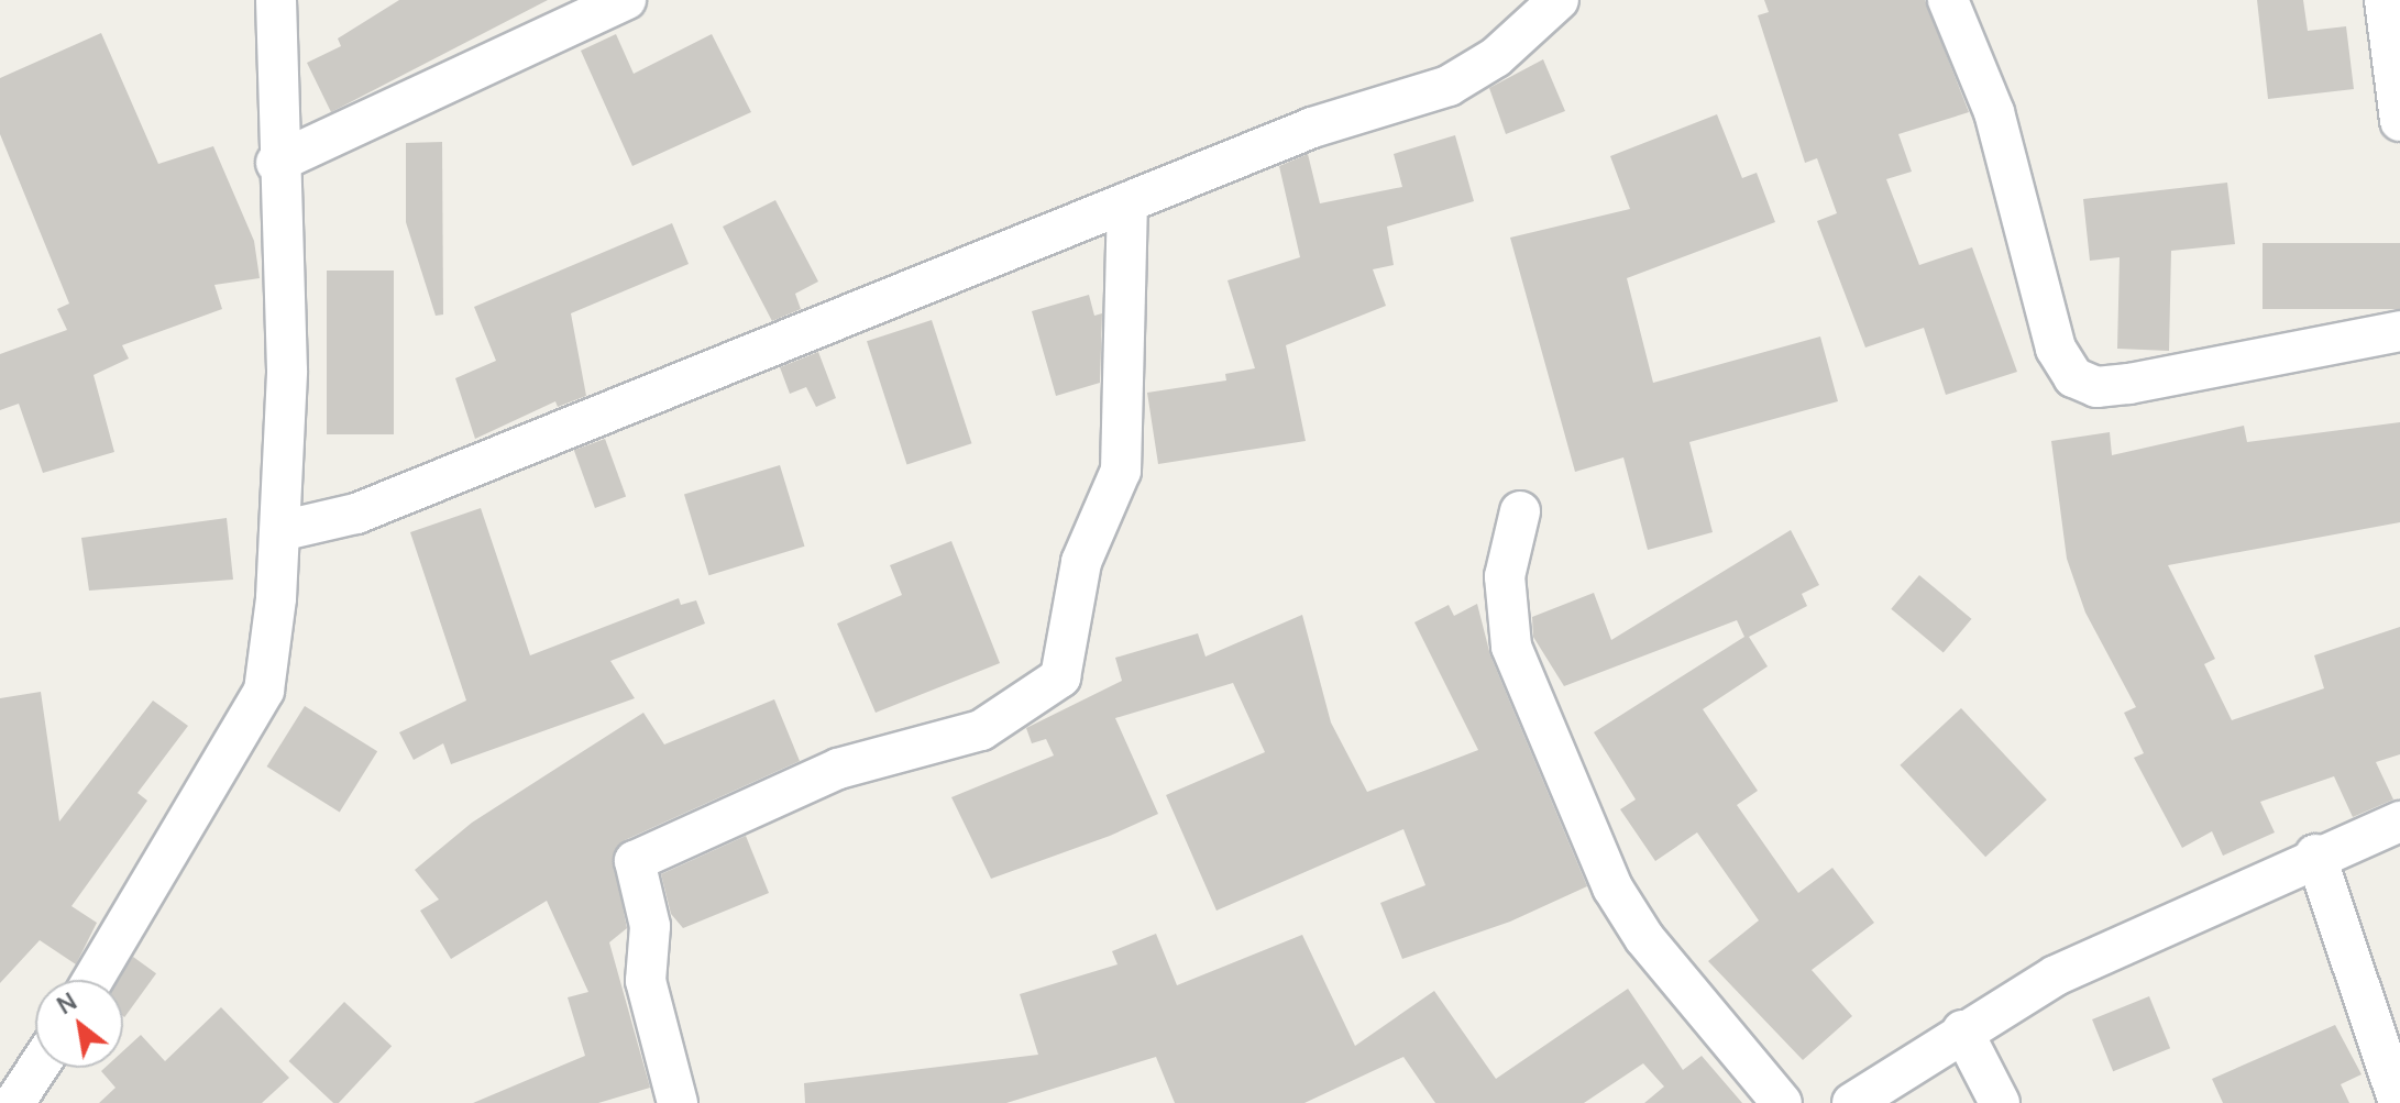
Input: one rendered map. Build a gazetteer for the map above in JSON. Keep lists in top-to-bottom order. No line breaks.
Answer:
{"north":"top left"}
